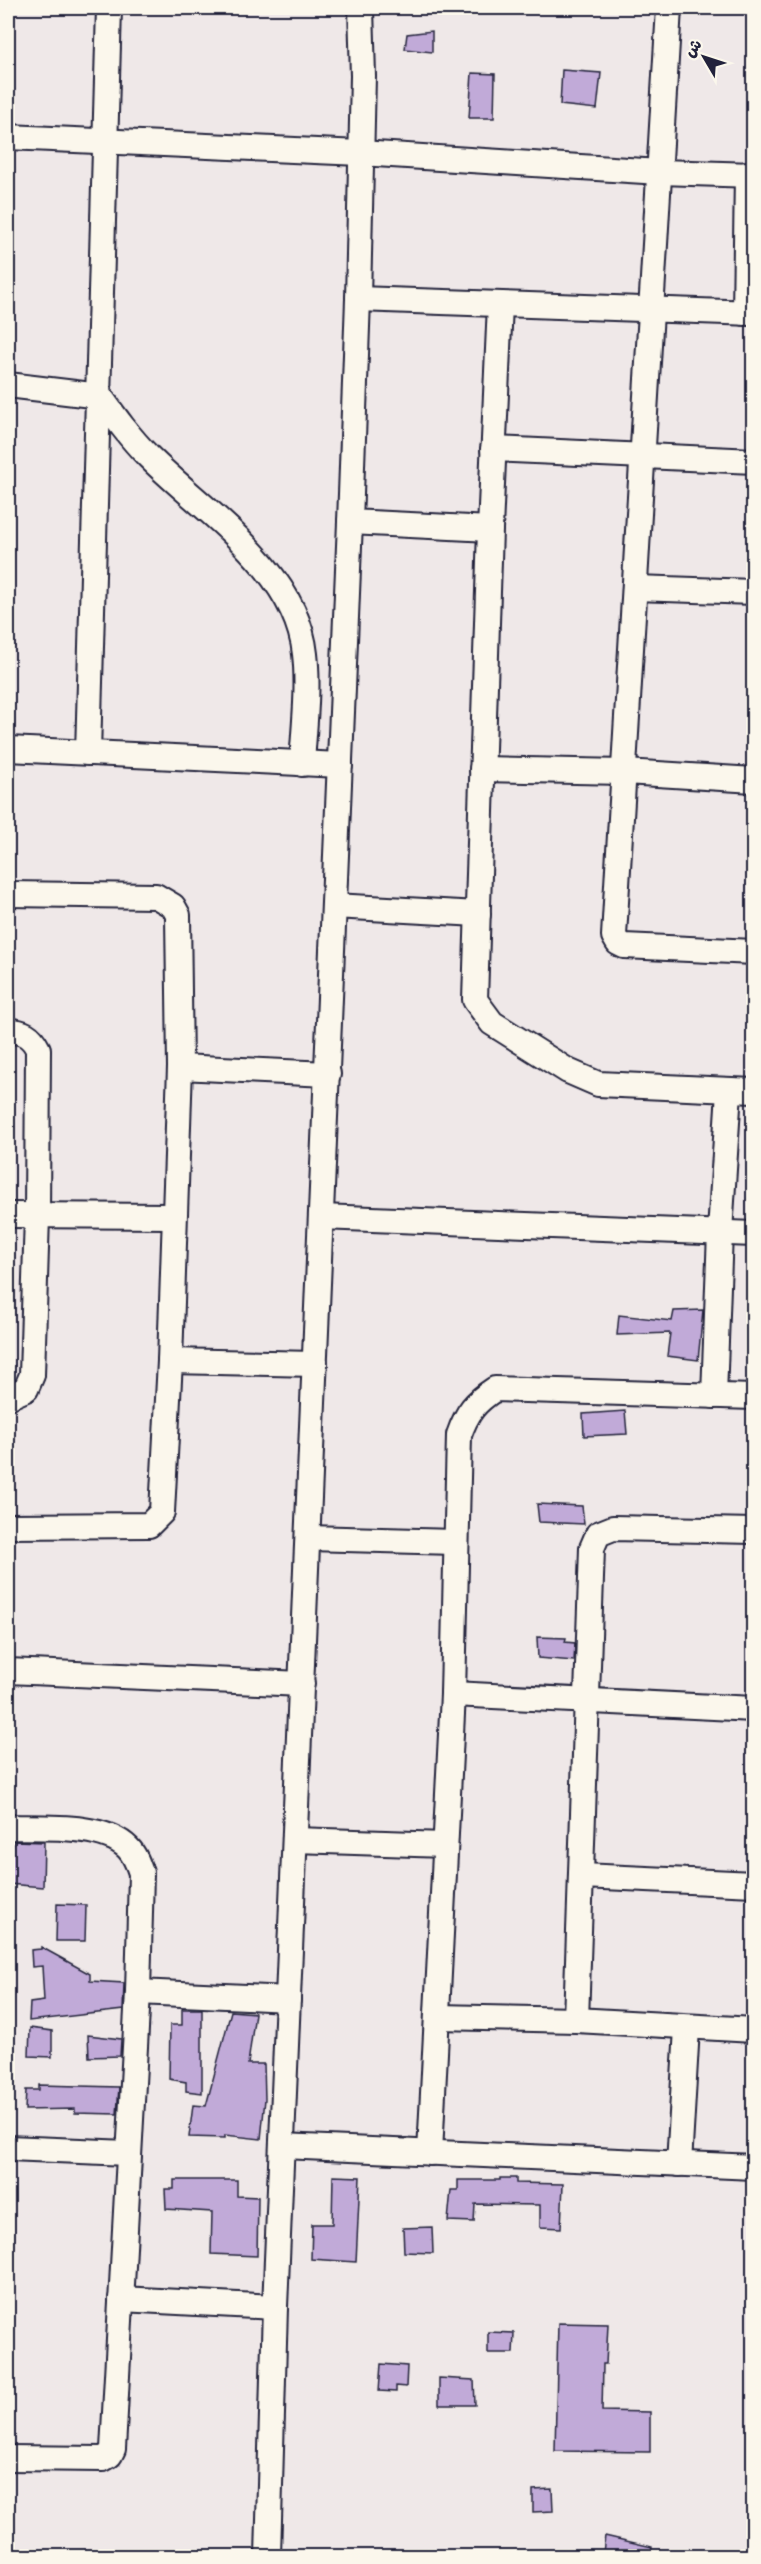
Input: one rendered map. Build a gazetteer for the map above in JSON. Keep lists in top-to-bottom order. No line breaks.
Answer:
{"north":"top left"}
